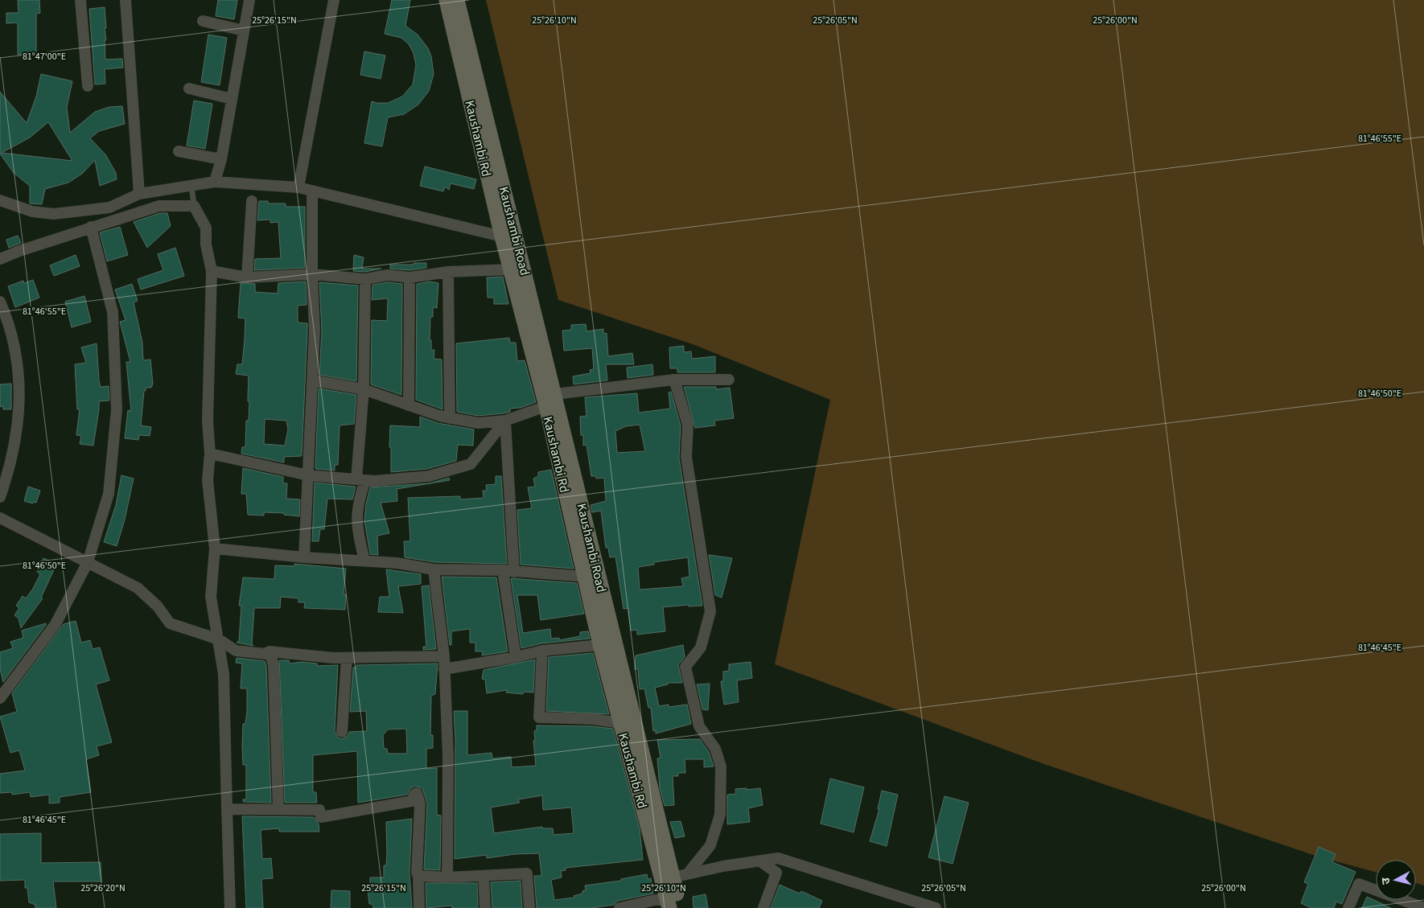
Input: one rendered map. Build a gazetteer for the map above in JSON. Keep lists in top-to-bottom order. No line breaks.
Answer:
{"streets":{"main road":["Kaushambi Rd","Kaushambi Road"]},"crossings":[["Kaushambi Rd","Kaushambi Road"]],"north":"left","coordinates":["25°26'15\"N","25°26'10\"N","25°26'05\"N","25°26'00\"N","81°47'00\"E","81°46'55\"E","81°46'50\"E","81°46'45\"E","25°26'20\"N"]}
